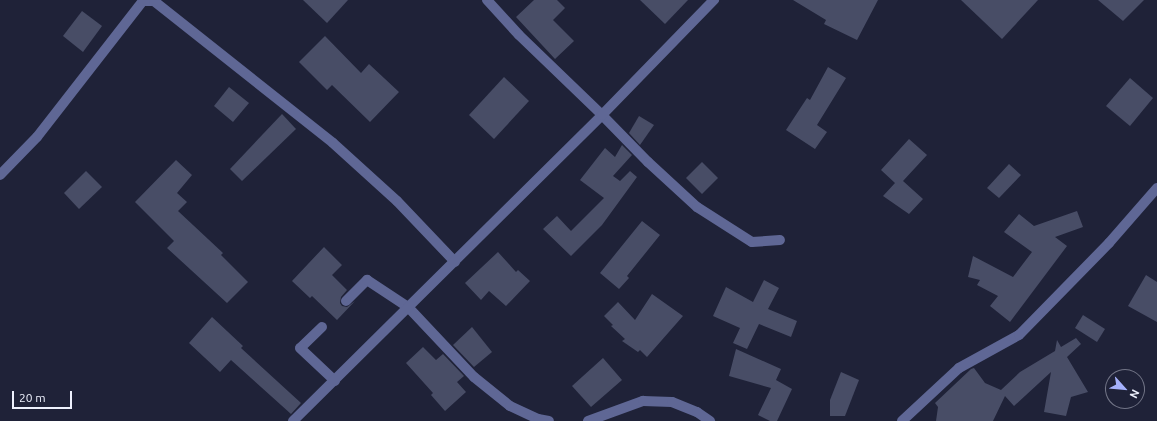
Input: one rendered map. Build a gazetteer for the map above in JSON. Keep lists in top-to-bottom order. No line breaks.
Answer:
{"scale_bar":"20 m","north":"bottom right"}
